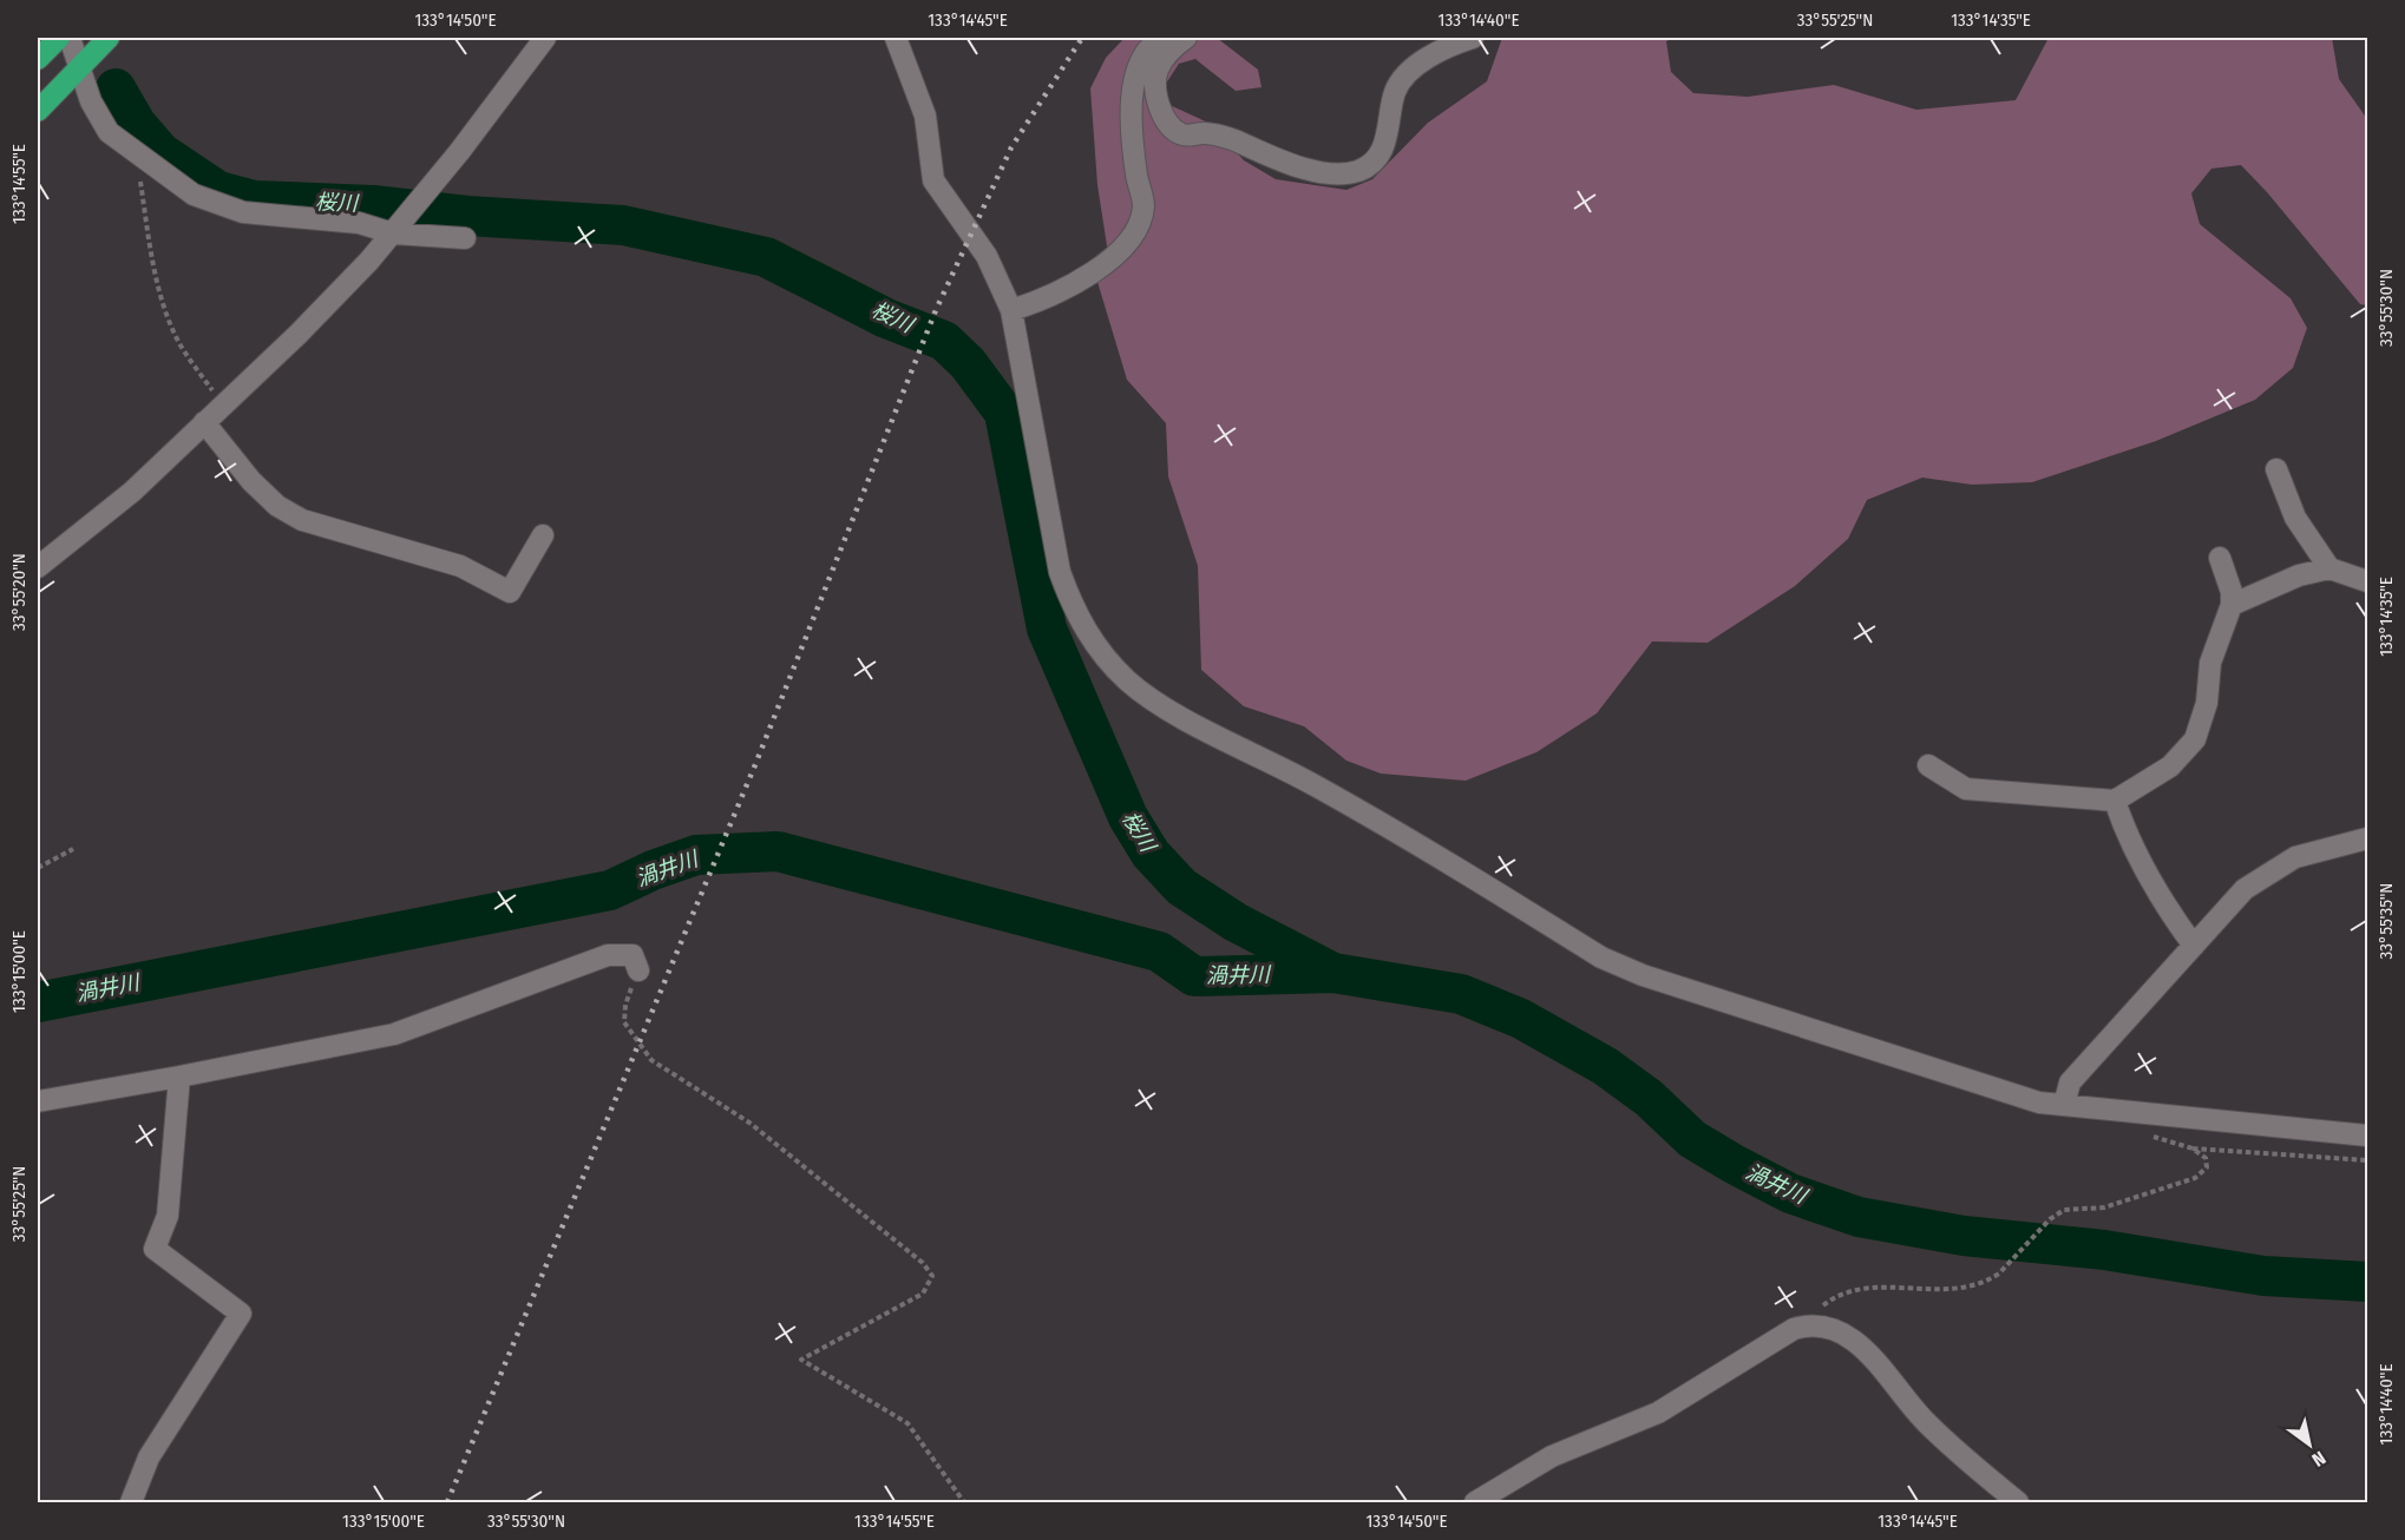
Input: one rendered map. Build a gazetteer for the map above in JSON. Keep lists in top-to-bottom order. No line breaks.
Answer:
{"water":["桜川","渦井川"],"north":"bottom right","coordinates":["133°14'50\"E","133°14'45\"E","133°14'40\"E","33°55'25\"N","133°14'35\"E","133°14'55\"E","33°55'30\"N","33°55'20\"N","33°55'35\"N","133°15'00\"E"]}
